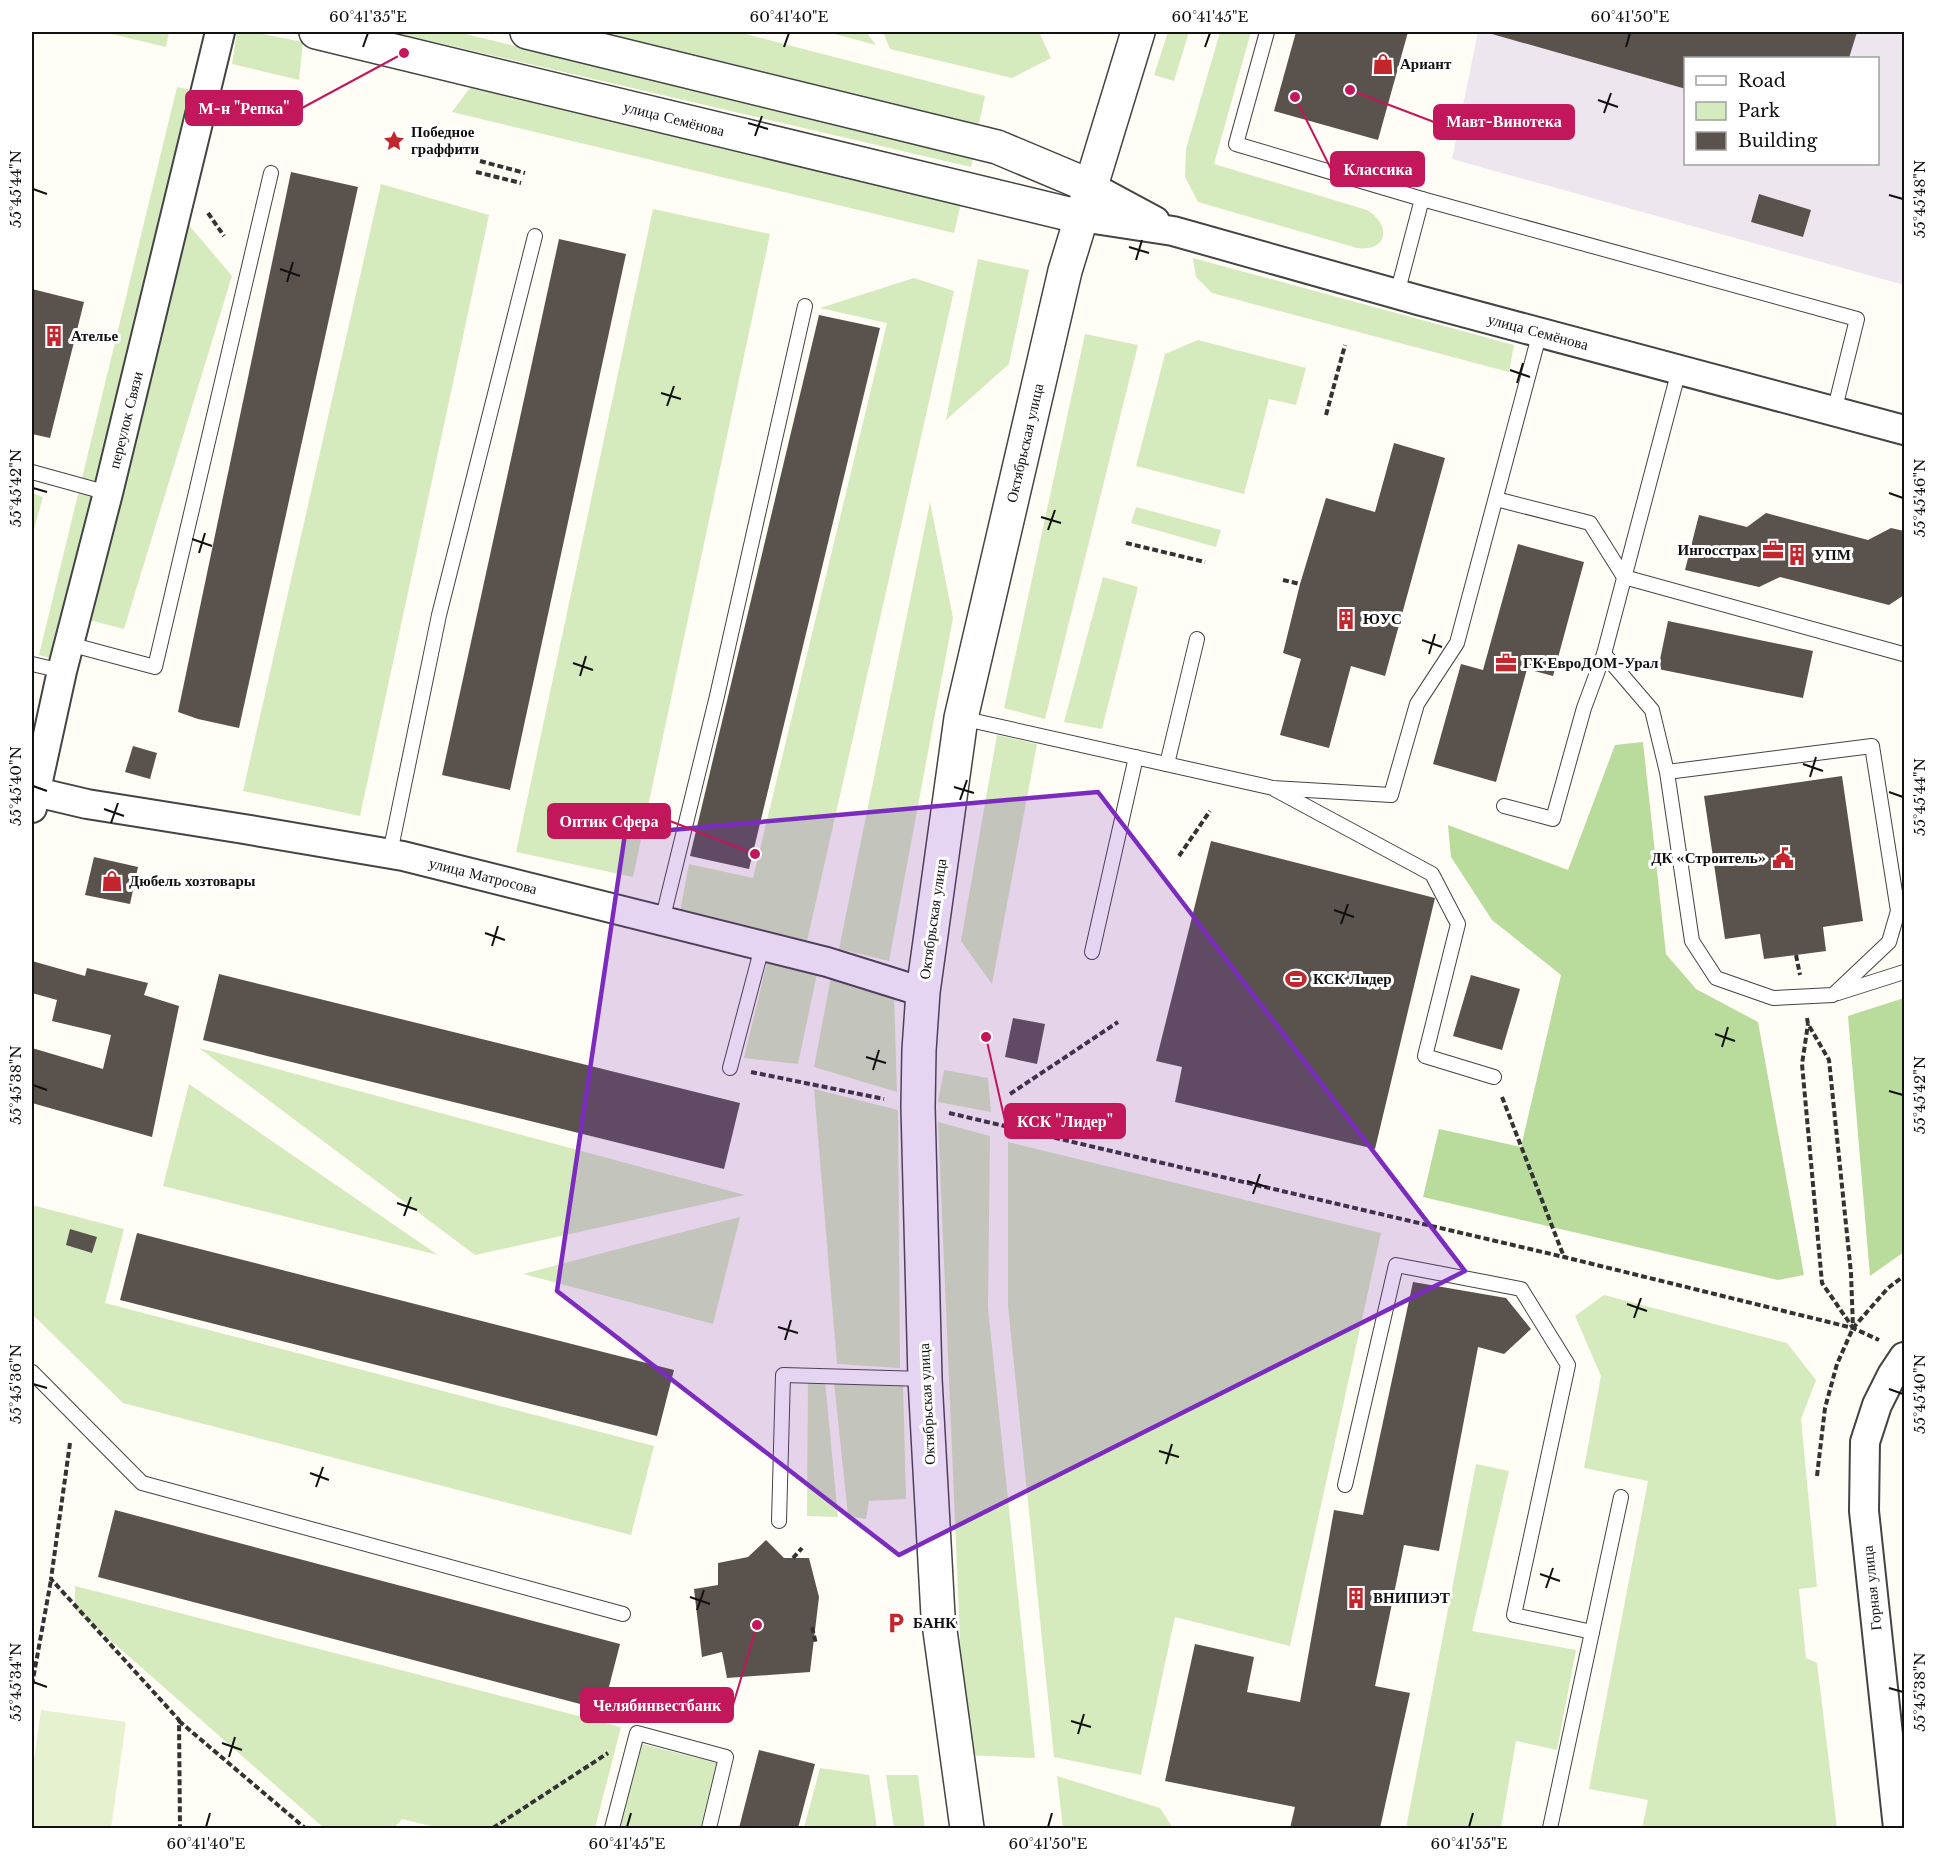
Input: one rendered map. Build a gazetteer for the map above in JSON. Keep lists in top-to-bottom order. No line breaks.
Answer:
{"streets":{"street":["улица Семёнова","переулок Связи","Октябрьская улица","улица Матросова","Горная улица"]},"crossings":[["улица Семёнова","Октябрьская улица"],["переулок Связи","улица Матросова"],["Октябрьская улица","улица Матросова"]],"places":{"other":["М-н \"Репка\"","Мавт-Винотека","Классика","Оптик Сфера","КСК \"Лидер\"","Челябинвестбанк"],"shop":["Ариант","Дюбель хозтовары"],"place":["Победное граффити"],"building":["Ателье","УПМ","ЮУС","ВНИПИЭТ"],"office":["Ингосстрах","ГК ЕвроДОМ-Урал"],"public building":["ДК «Строитель»"],"sports":["КСК Лидер"],"parking":["БАНК"]},"legend":["Road","Park","Building"],"coordinates":["60°41'35\"E","60°41'40\"E","60°41'45\"E","60°41'50\"E","55°45'44\"N","55°45'48\"N","55°45'42\"N","55°45'46\"N","55°45'40\"N","55°45'38\"N","55°45'36\"N","55°45'34\"N","60°41'55\"E"]}
